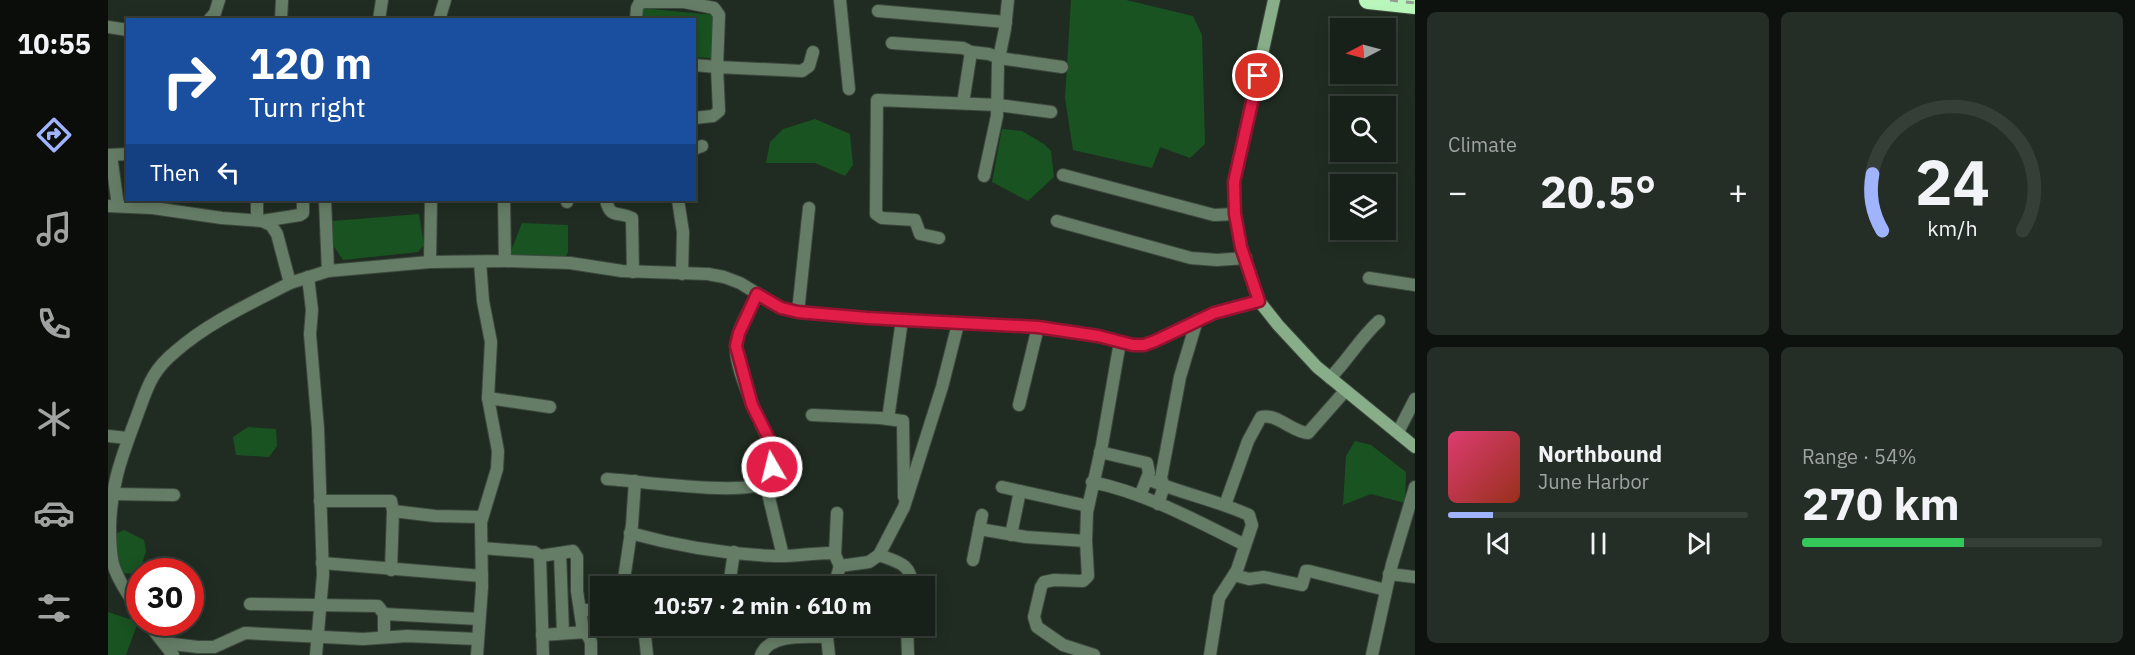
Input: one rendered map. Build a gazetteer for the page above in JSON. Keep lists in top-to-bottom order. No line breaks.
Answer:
{"north":"left","page":{"tabs":"10:55","tile":["Climate",["Range · 54%","270 km"]],"turn":["120 m","Turn right"],"then":"Then","heat":["−","20.5°","+"],"song":["Northbound","June Harbor"],"limit":"30","trip":"10:57 · 2 min · 610 m","gauge":["24","km/h"]}}
